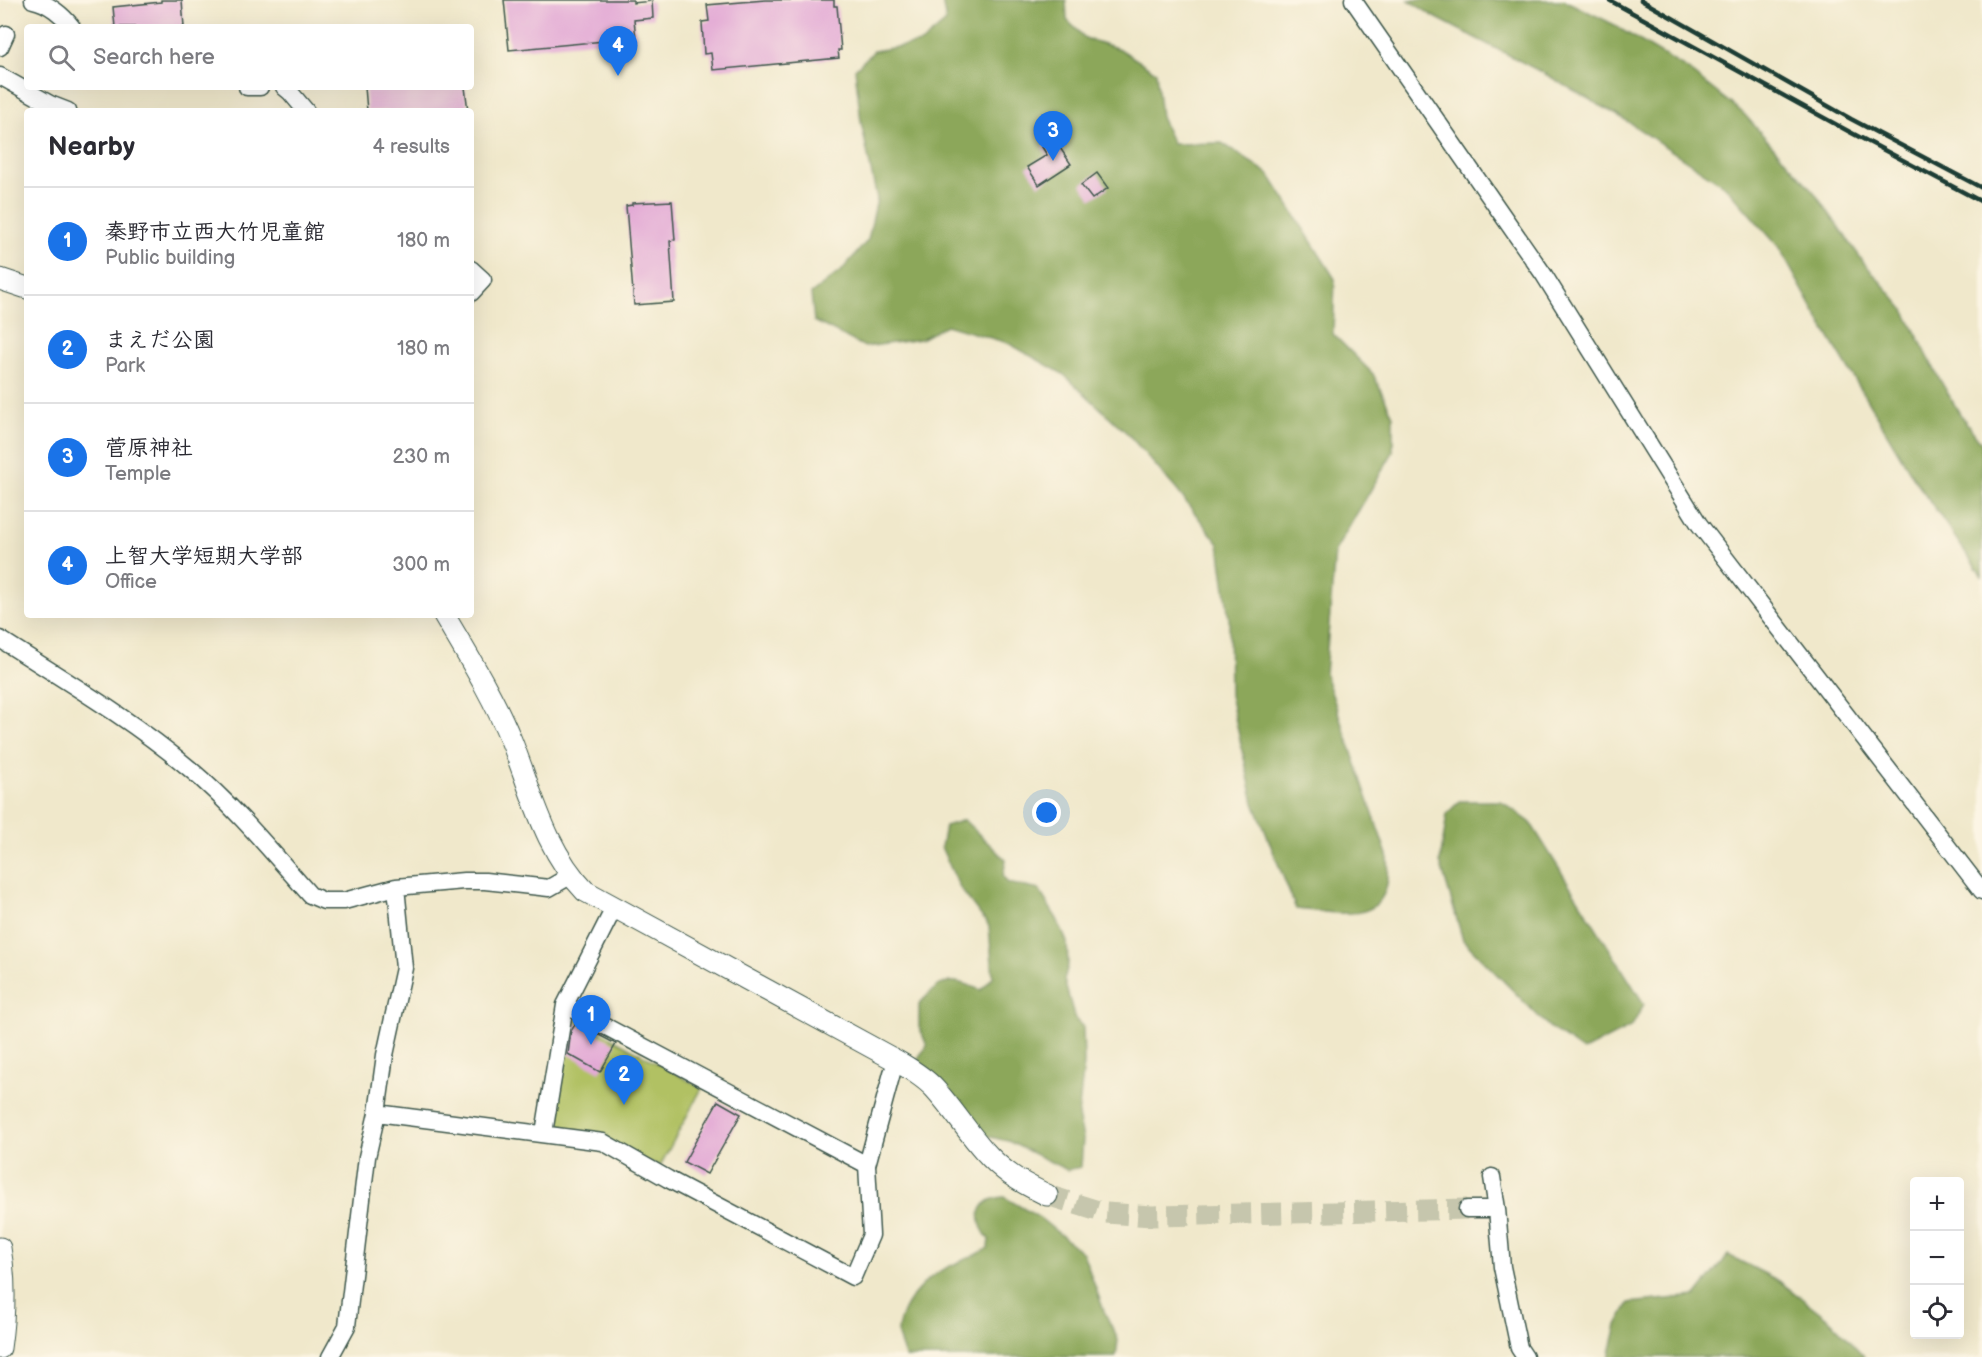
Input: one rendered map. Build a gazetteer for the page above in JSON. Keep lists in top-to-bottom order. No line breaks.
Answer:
{"page":{"search":"Search here","pins":["4","3","1","2"],"heading":["Nearby","4 results"],"list":[{"mark":"1","name":"秦野市立西大竹児童館","note":"Public building","value":"180 m"},{"mark":"2","name":"まえだ公園","note":"Park","value":"180 m"},{"mark":"3","name":"菅原神社","note":"Temple","value":"230 m"},{"mark":"4","name":"上智大学短期大学部","note":"Office","value":"300 m"}],"map_buttons":["+","−"]}}
